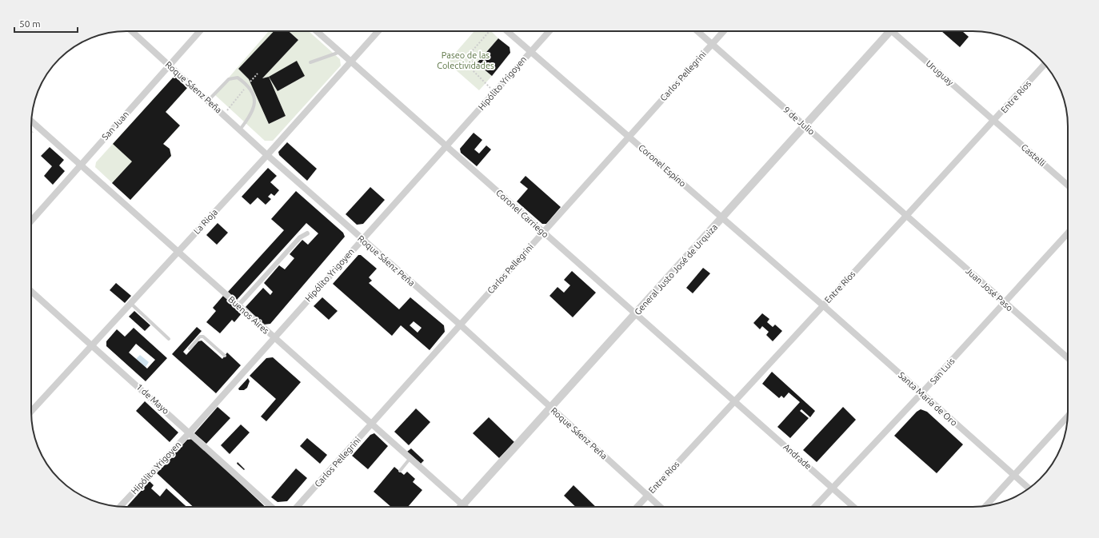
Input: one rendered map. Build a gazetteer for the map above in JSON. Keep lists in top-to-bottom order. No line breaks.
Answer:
{"streets":{"street":["Uruguay","Carlos Pellegrini","Hipólito Yrigoyen","Roque Sáenz Peña","Entre Ríos","9 de Julio","San Juan","Castelli","Coronel Espino","Coronel Carriego","La Rioja","General Justo José de Urquiza","Juan José Paso","Buenos Aires","San Luis","1 de Mayo","Santa María de Oro","Andrade"]},"crossings":[["Uruguay","Entre Ríos"],["Uruguay","Castelli"],["Carlos Pellegrini","Roque Sáenz Peña"],["Carlos Pellegrini","9 de Julio"],["Carlos Pellegrini","Coronel Espino"],["Carlos Pellegrini","Coronel Carriego"],["Carlos Pellegrini","Buenos Aires"],["Hipólito Yrigoyen","Roque Sáenz Peña"],["Hipólito Yrigoyen","Coronel Espino"],["Hipólito Yrigoyen","Coronel Carriego"],["Hipólito Yrigoyen","Buenos Aires"],["Hipólito Yrigoyen","1 de Mayo"],["Roque Sáenz Peña","Entre Ríos"],["Roque Sáenz Peña","San Juan"],["Roque Sáenz Peña","La Rioja"],["Roque Sáenz Peña","General Justo José de Urquiza"],["Entre Ríos","9 de Julio"],["Entre Ríos","Castelli"],["Entre Ríos","Coronel Espino"],["Entre Ríos","Coronel Carriego"],["Entre Ríos","Juan José Paso"],["Entre Ríos","Santa María de Oro"],["Entre Ríos","Andrade"],["9 de Julio","General Justo José de Urquiza"],["9 de Julio","Juan José Paso"],["San Juan","Buenos Aires"],["Coronel Espino","General Justo José de Urquiza"],["Coronel Espino","Santa María de Oro"],["Coronel Carriego","La Rioja"],["Coronel Carriego","General Justo José de Urquiza"],["Coronel Carriego","Andrade"],["La Rioja","Buenos Aires"],["La Rioja","1 de Mayo"],["General Justo José de Urquiza","Buenos Aires"],["Juan José Paso","San Luis"],["San Luis","Santa María de Oro"],["San Luis","Andrade"]],"parks":["Paseo de las Colectividades"],"scale_bar":"50 m"}
